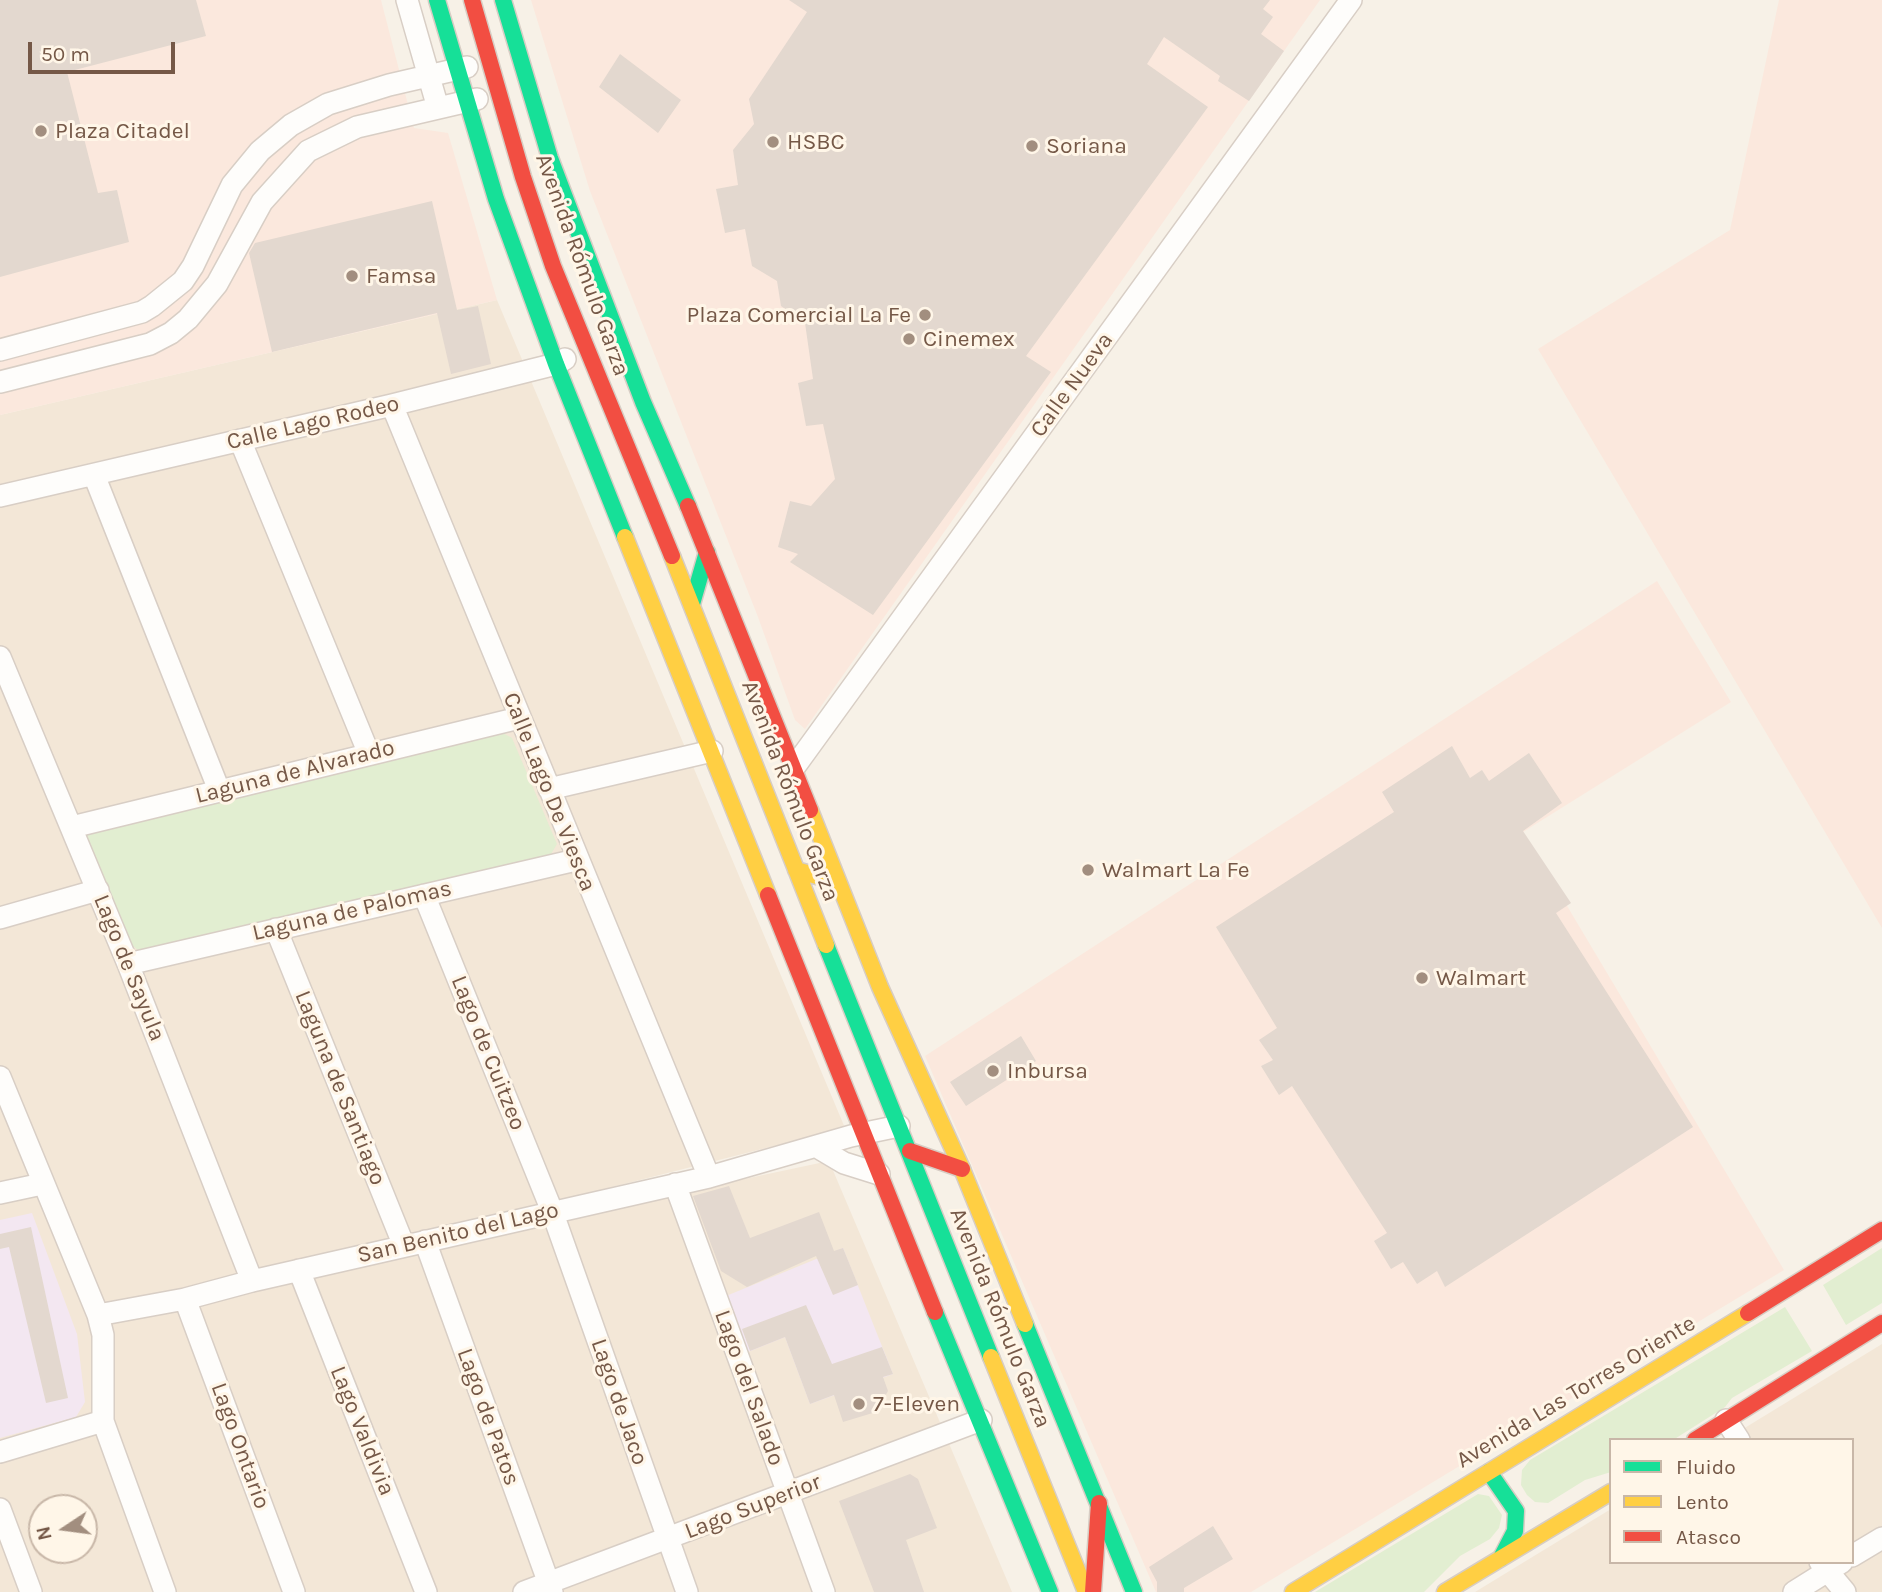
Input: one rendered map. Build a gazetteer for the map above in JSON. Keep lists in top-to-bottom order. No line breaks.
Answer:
{"streets":{"main road":["Avenida Rómulo Garza","Avenida Las Torres Oriente"],"street":["Calle Nueva","Calle Lago Rodeo","Laguna de Alvarado","Calle Lago De Viesca","Laguna de Palomas","Lago de Sayula","Lago de Cuitzeo","Laguna de Santiago","San Benito del Lago","Lago del Salado","Lago de Jaco","Lago de Patos","Lago Valdivia","Lago Ontario","Lago Superior"]},"crossings":[["Avenida Rómulo Garza","Calle Lago Rodeo"],["Avenida Rómulo Garza","San Benito del Lago"],["Calle Lago Rodeo","Calle Lago De Viesca"],["Laguna de Alvarado","Calle Lago De Viesca"],["Laguna de Alvarado","Lago de Sayula"],["Calle Lago De Viesca","Laguna de Palomas"],["Calle Lago De Viesca","San Benito del Lago"],["Laguna de Palomas","Lago de Sayula"],["Laguna de Palomas","Lago de Cuitzeo"],["Laguna de Palomas","Laguna de Santiago"],["Lago de Sayula","San Benito del Lago"],["Lago de Cuitzeo","San Benito del Lago"],["Lago de Cuitzeo","Lago de Jaco"],["Laguna de Santiago","San Benito del Lago"],["San Benito del Lago","Lago del Salado"],["San Benito del Lago","Lago de Jaco"],["San Benito del Lago","Lago de Patos"],["San Benito del Lago","Lago Valdivia"],["San Benito del Lago","Lago Ontario"],["Lago del Salado","Lago Superior"],["Lago de Jaco","Lago Superior"],["Lago de Patos","Lago Superior"]],"places":["Plaza Citadel","HSBC","Soriana","Famsa","Plaza Comercial La Fe","Cinemex","Walmart La Fe","Walmart","Inbursa","7-Eleven"],"legend":["Fluido","Lento","Atasco"],"scale_bar":"50 m","north":"left"}
